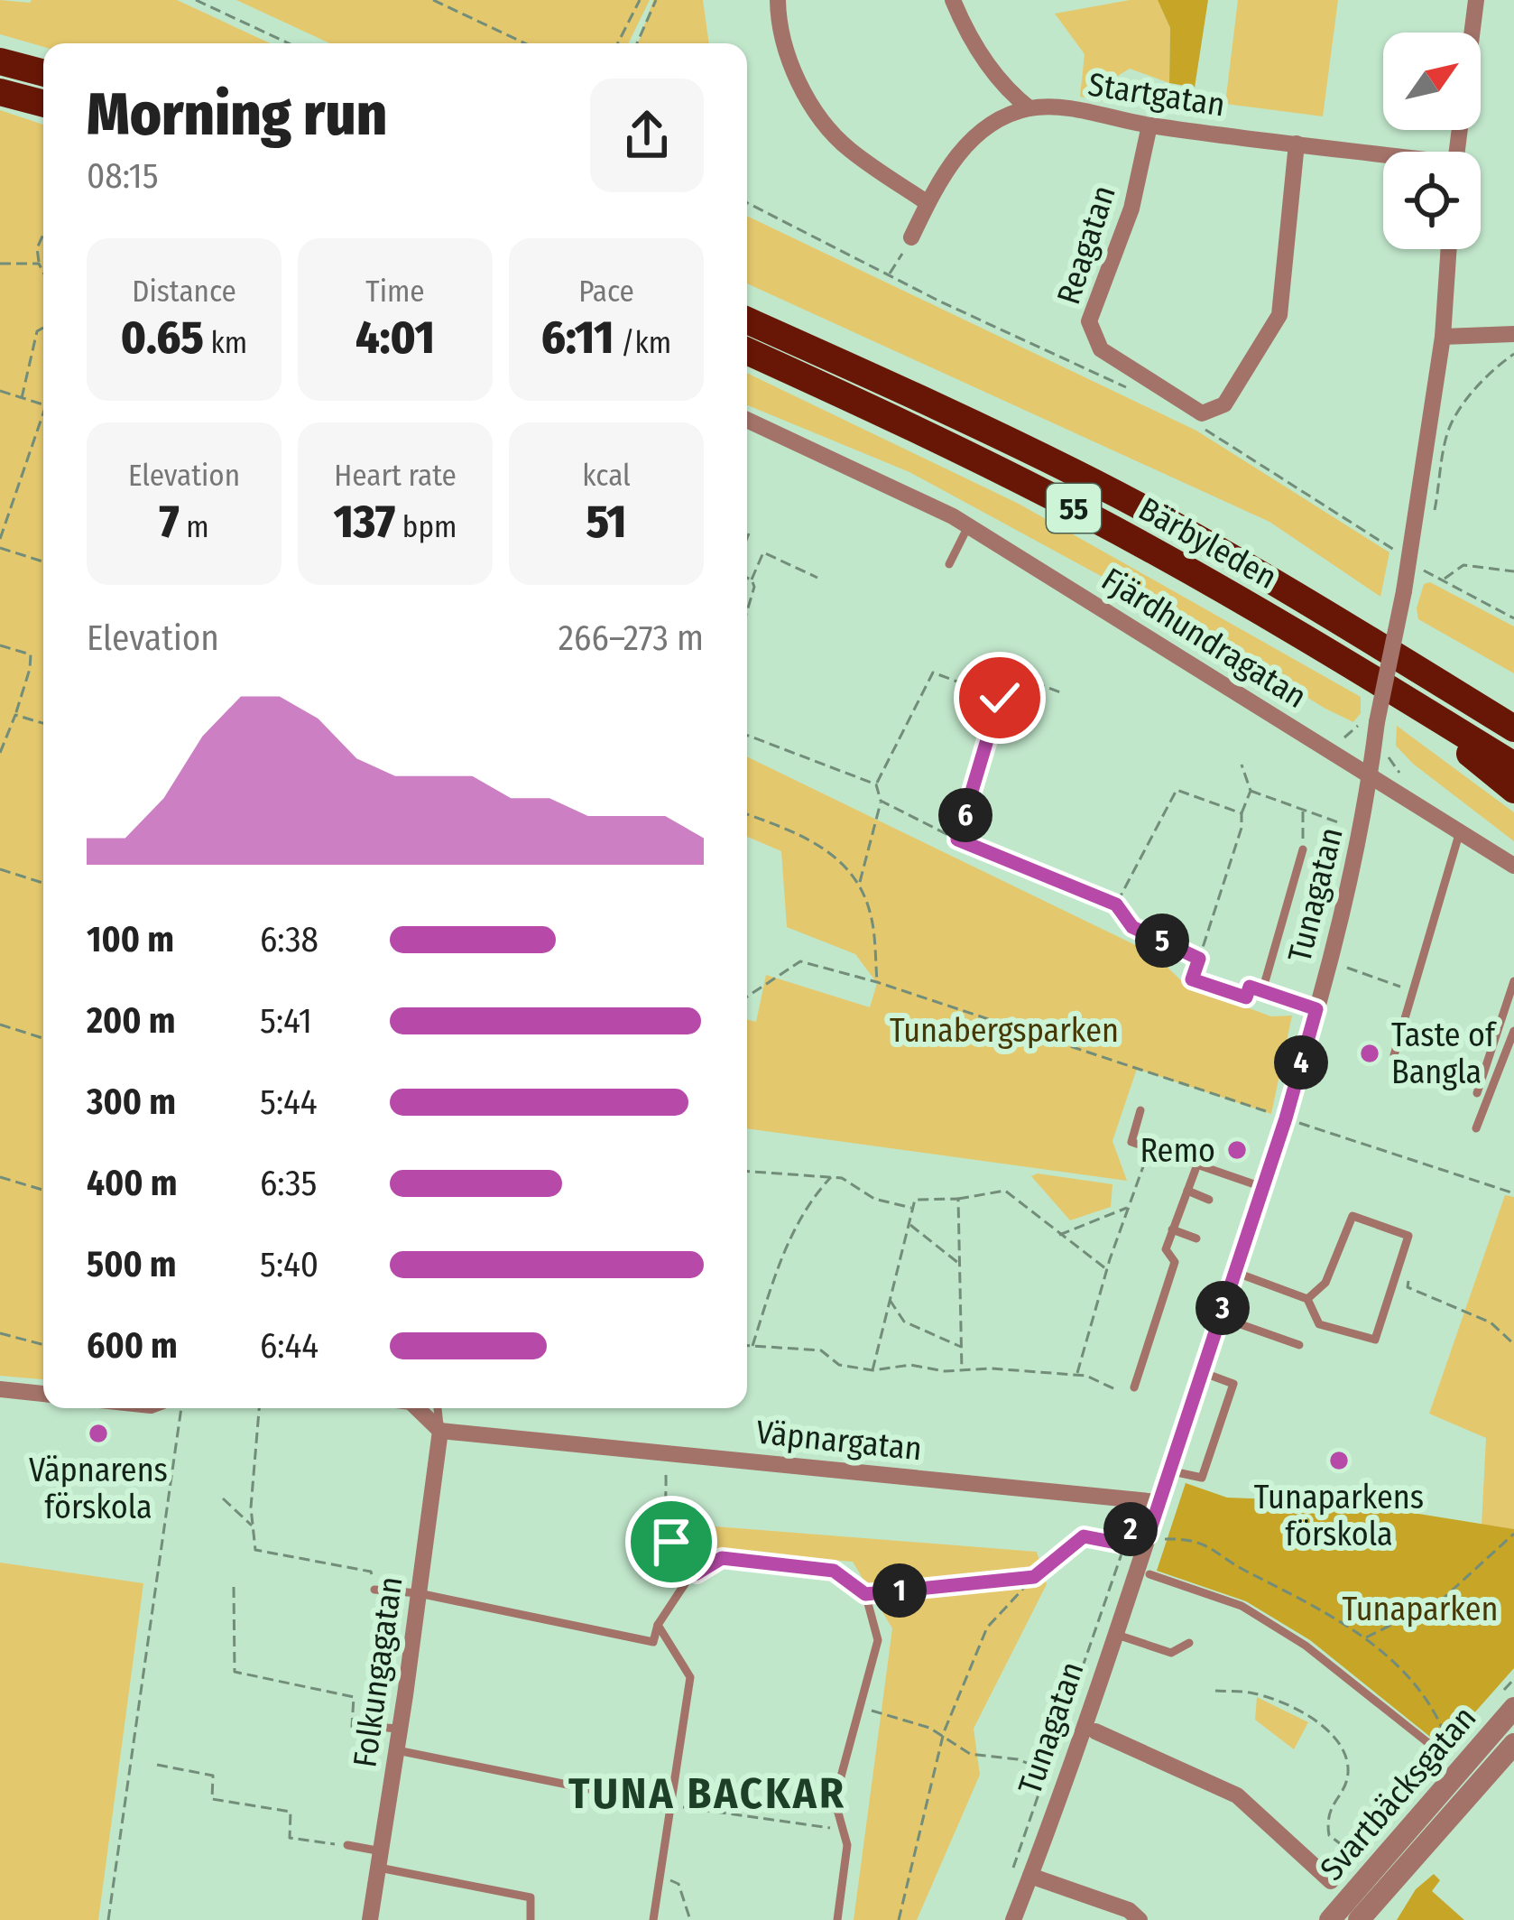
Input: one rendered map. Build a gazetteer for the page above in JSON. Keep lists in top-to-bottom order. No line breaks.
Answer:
{"streets":{"main road":["55","Bärbyleden"],"street":["Startgatan","Reagatan","Fjärdhundragatan","Tunagatan","Väpnargatan","Folkungagatan","Svartbäcksgatan"]},"crossings":[["Startgatan","Reagatan"],["Fjärdhundragatan","Tunagatan"],["Tunagatan","Väpnargatan"],["Väpnargatan","Folkungagatan"]],"districts":["TUNA BACKAR"],"parks":["Tunabergsparken","Tunaparken"],"places":["Taste of Bangla","Remo","Väpnarens förskola","Tunaparkens förskola"],"north":"top right","page":{"heading":["Morning run","08:15"],"stats":[["Distance","0.65 km"],["Time","4:01"],["Pace","6:11 /km"],["Elevation","7 m"],["Heart rate","137 bpm"],["kcal","51"]],"chart":["Elevation","266–273 m"],"pins":["6","5","4","3","2","1"],"list":[{"name":"100 m","note":"6:38"},{"name":"200 m","note":"5:41"},{"name":"300 m","note":"5:44"},{"name":"400 m","note":"6:35"},{"name":"500 m","note":"5:40"},{"name":"600 m","note":"6:44"}]}}
